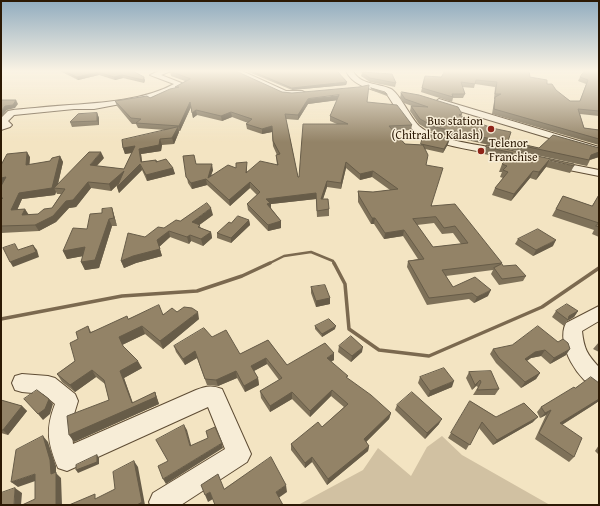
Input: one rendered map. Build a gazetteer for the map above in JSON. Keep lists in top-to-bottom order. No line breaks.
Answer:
{"places":["Bus station (Chitral to Kalash)","Telenor Franchise"]}
